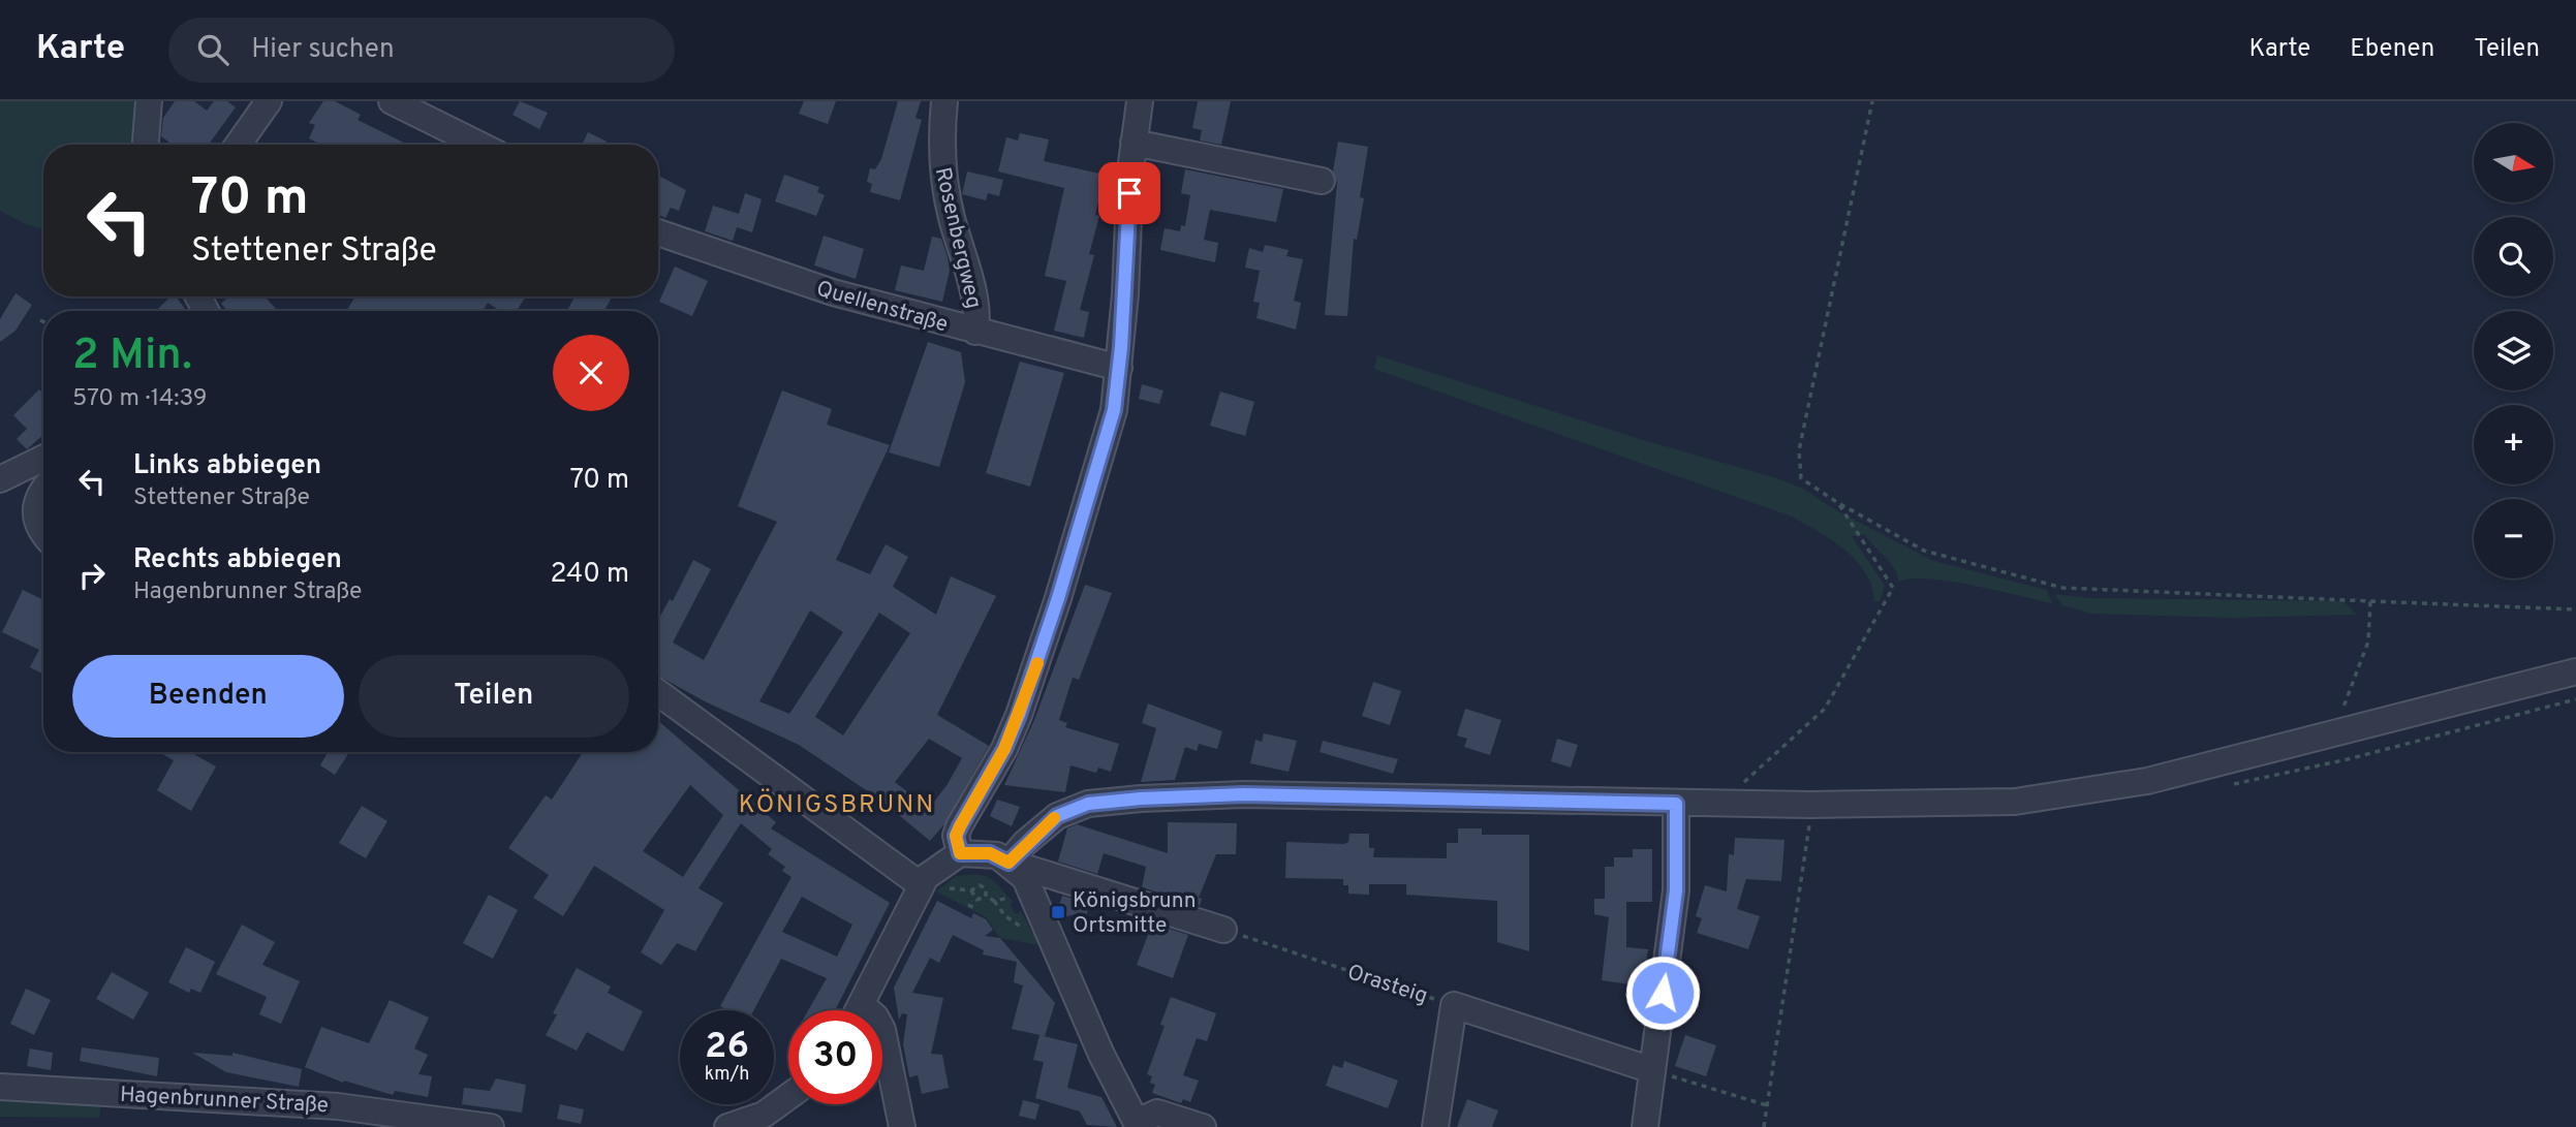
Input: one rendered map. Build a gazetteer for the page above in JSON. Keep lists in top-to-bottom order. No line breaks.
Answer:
{"streets":{"street":["Rosenbergweg","Quellenstraße","Orasteig","Hagenbrunner Straße"]},"crossings":[["Rosenbergweg","Quellenstraße"]],"districts":["KÖNIGSBRUNN"],"places":{"transit":["Königsbrunn Ortsmitte"]},"north":"right","page":{"header":"Karte","search":"Hier suchen","nav":["Karte","Ebenen","Teilen"],"map_buttons":["+","−"],"turn":["70 m","Stettener Straße"],"heading":["2 Min.","570 m · 14:39"],"list":[{"name":"Links abbiegen","note":"Stettener Straße","value":"70 m"},{"name":"Rechts abbiegen","note":"Hagenbrunner Straße","value":"240 m"}],"buttons":["Beenden","Teilen"],"speed":"26 km/h","limit":"30"}}
